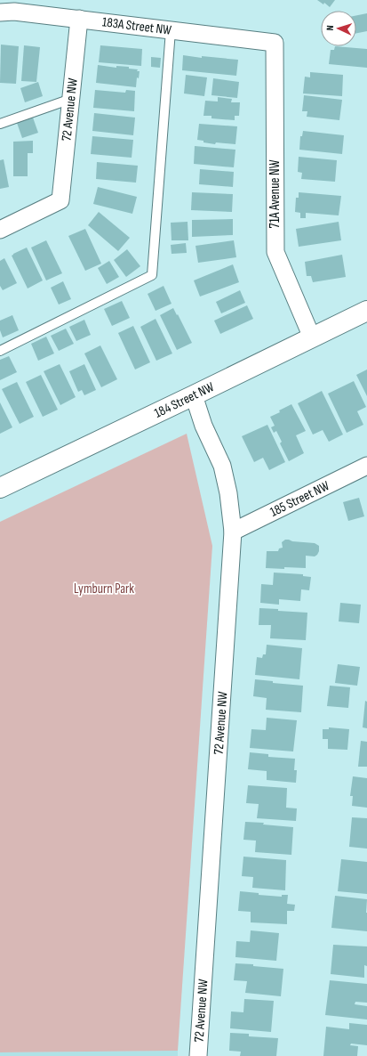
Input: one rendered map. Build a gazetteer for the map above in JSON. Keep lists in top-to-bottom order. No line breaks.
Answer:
{"streets":{"street":["183A Street NW","72 Avenue NW","71A Avenue NW","184 Street NW","185 Street NW"]},"crossings":[["183A Street NW","72 Avenue NW"],["183A Street NW","71A Avenue NW"],["72 Avenue NW","184 Street NW"],["72 Avenue NW","185 Street NW"],["71A Avenue NW","184 Street NW"]],"parks":["Lymburn Park"],"north":"left"}
